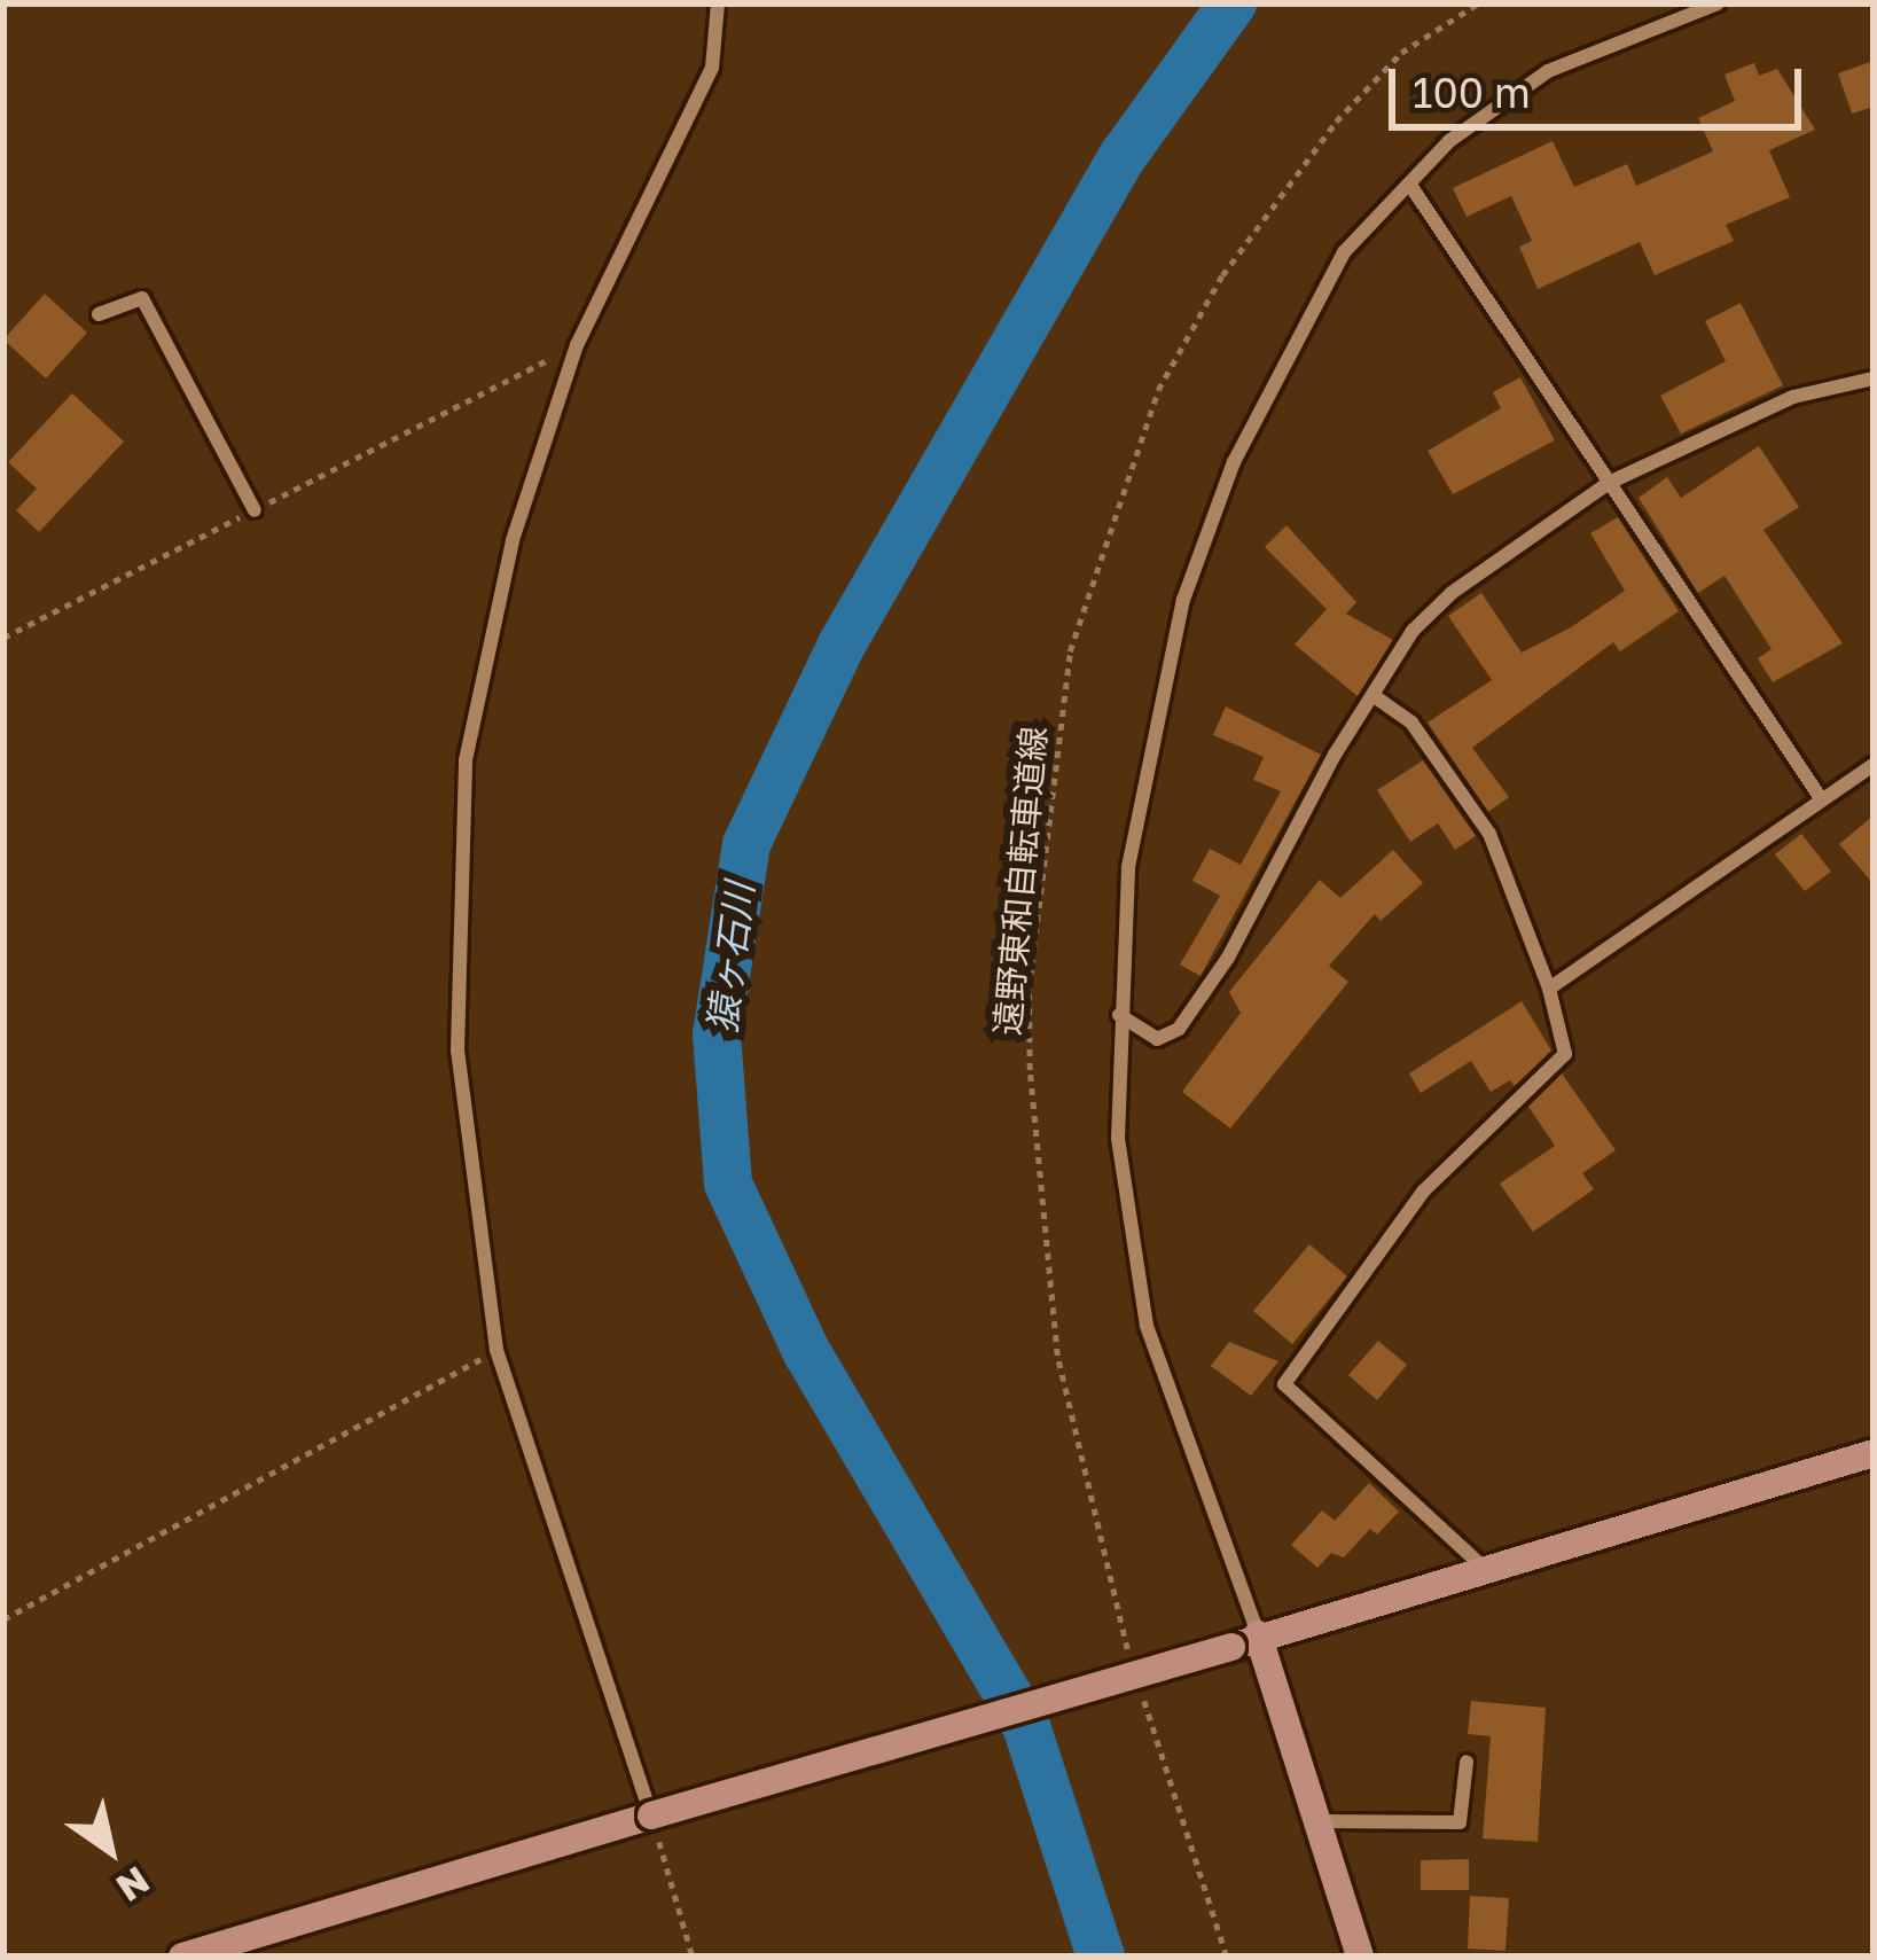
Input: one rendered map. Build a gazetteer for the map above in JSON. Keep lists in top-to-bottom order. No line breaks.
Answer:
{"streets":{"path":["遠野東和自転車道線"]},"water":["猿ヶ石川"],"scale_bar":"100 m","north":"bottom right"}
